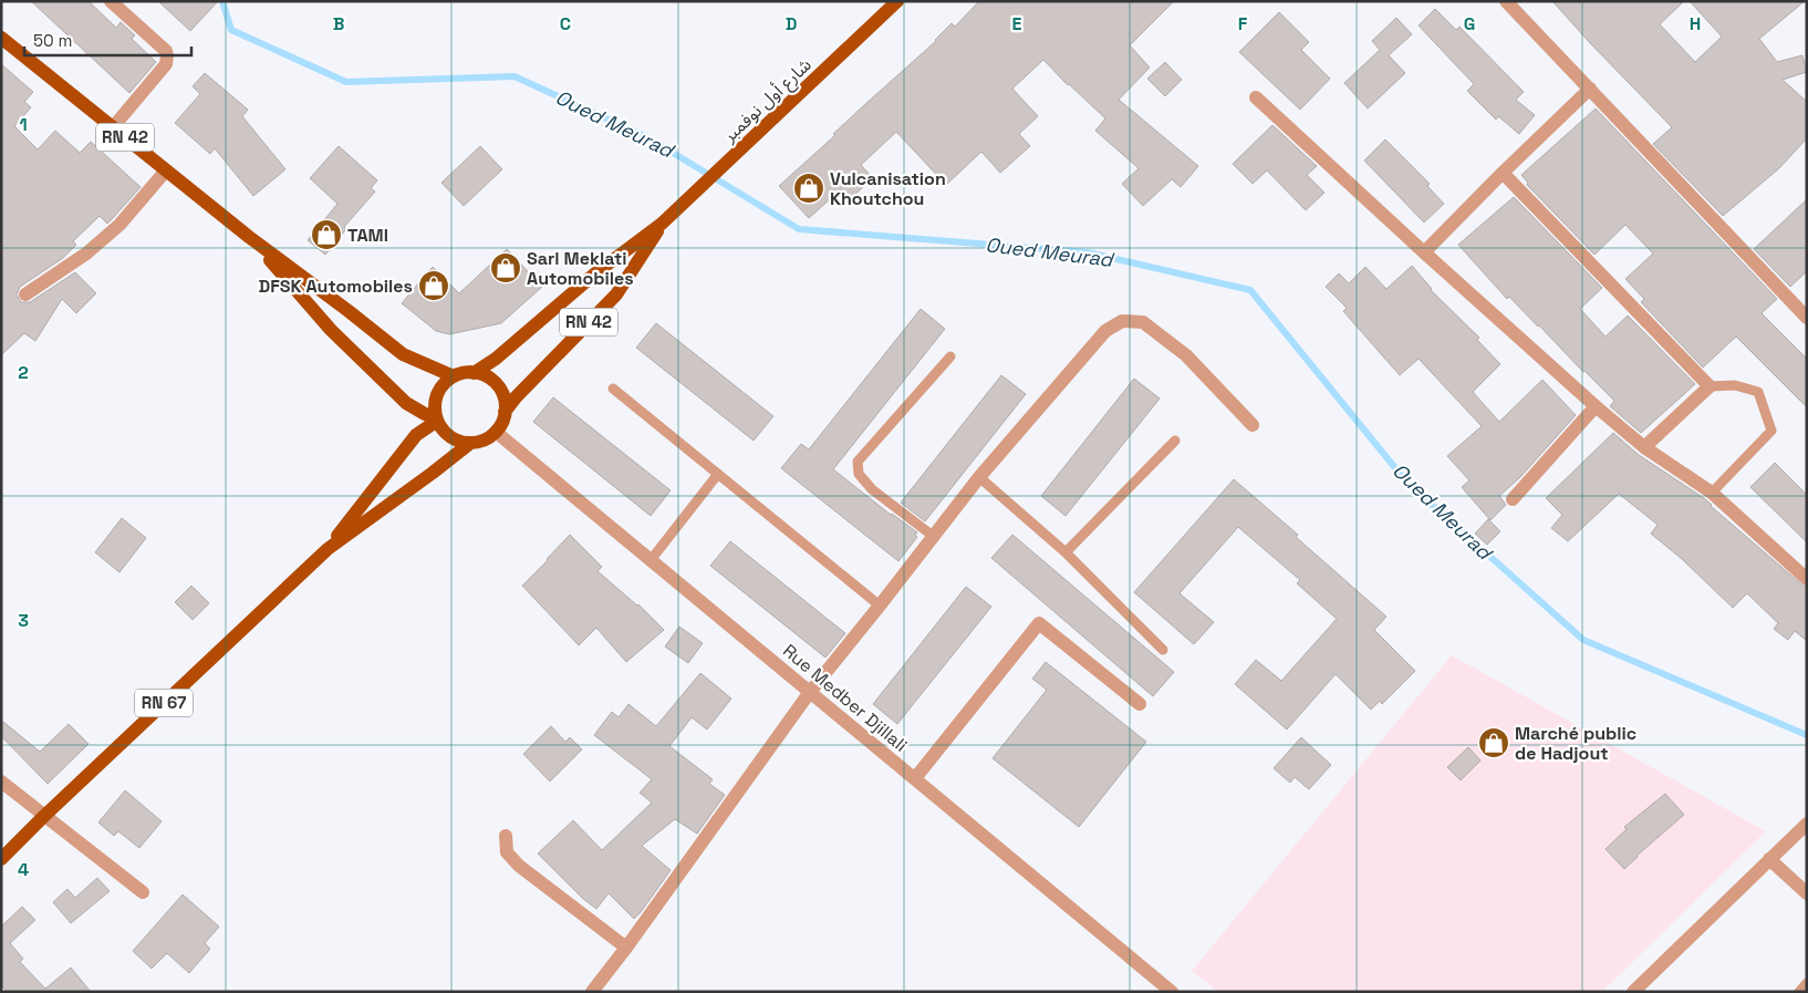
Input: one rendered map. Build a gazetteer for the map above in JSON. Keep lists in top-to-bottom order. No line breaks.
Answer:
{"streets":{"main road":["شارع أول نوفمبر","RN 42","RN 67"],"street":["Rue Medber Djillali"]},"crossings":[["شارع أول نوفمبر","RN 42"],["RN 42","Rue Medber Djillali"],["RN 42","RN 67"],["Rue Medber Djillali","RN 67"]],"water":["Oued Meurad"],"places":{"shop":["Vulcanisation Khoutchou","TAMI","Sarl Meklati Automobiles","DFSK Automobiles","Marché public de Hadjout"]},"scale_bar":"50 m","grid":{"columns":["B","C","D","E","F","G","H"],"rows":["1","2","3","4"]}}
